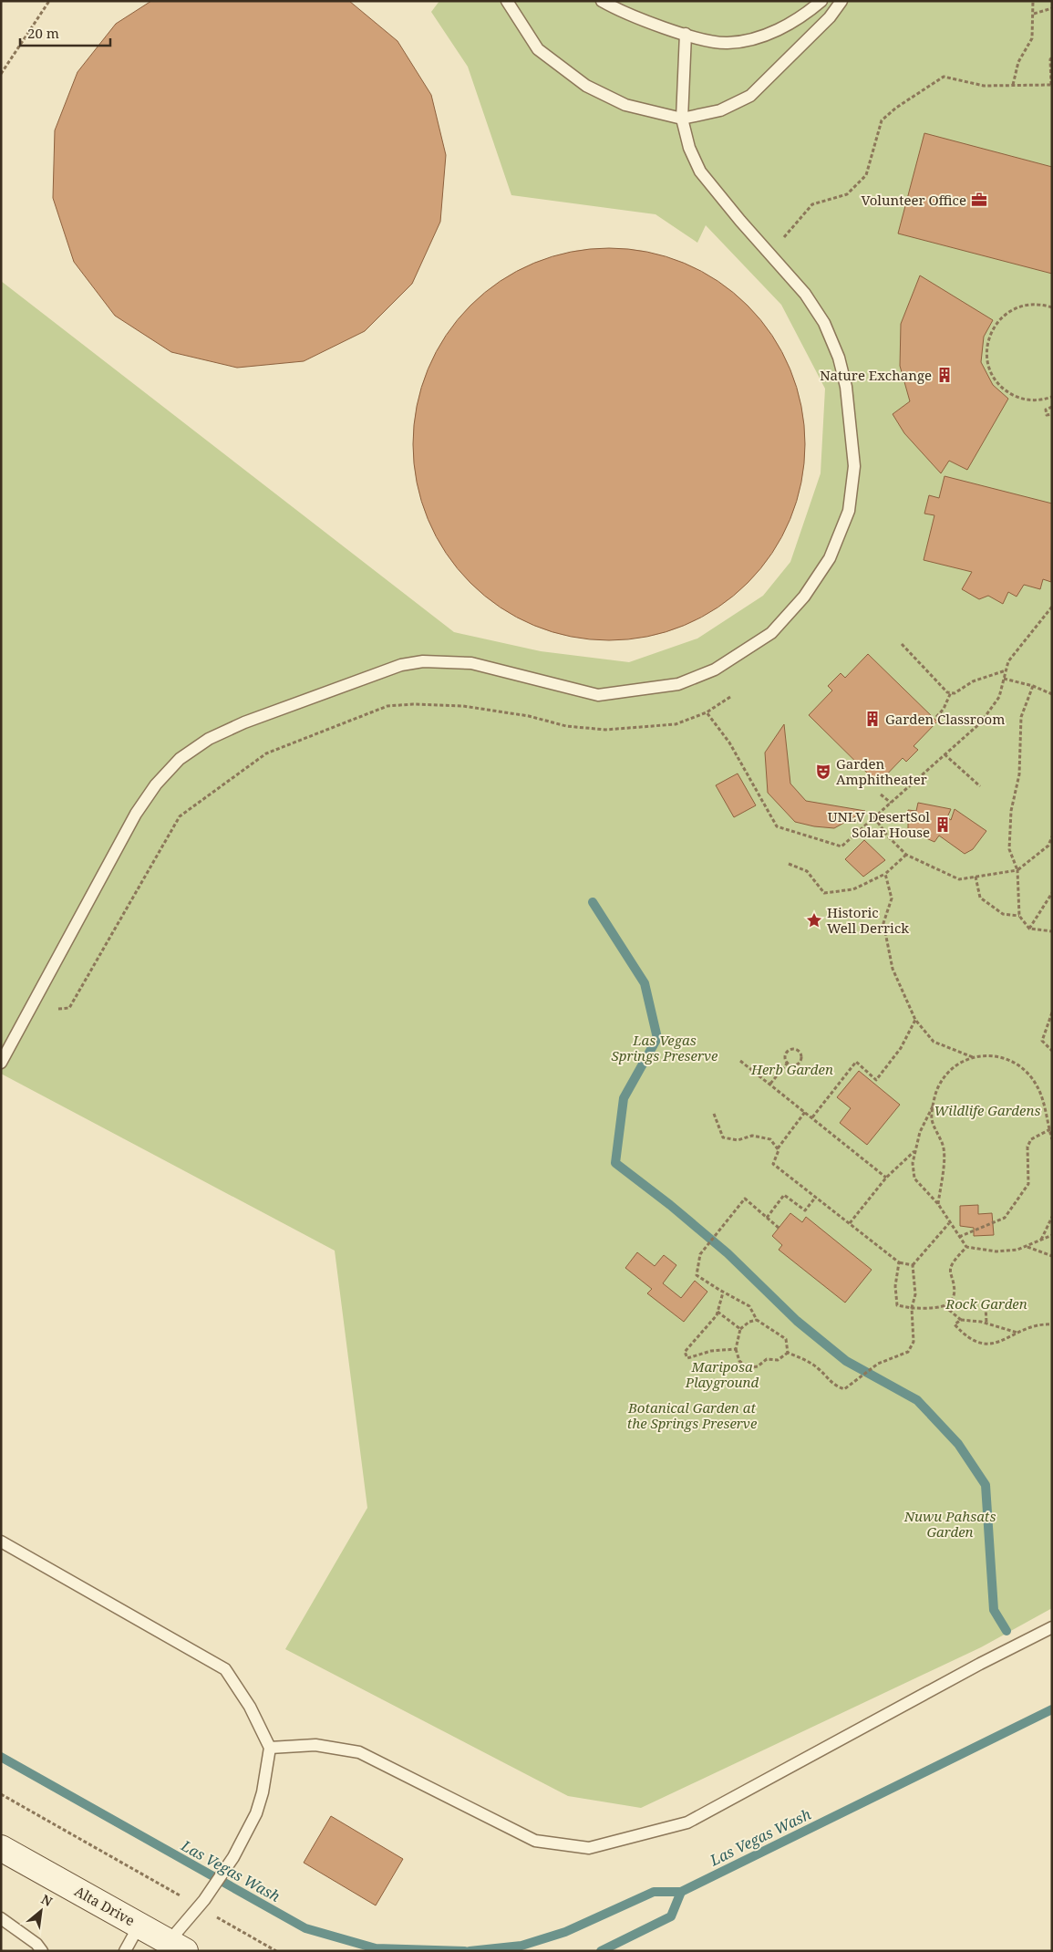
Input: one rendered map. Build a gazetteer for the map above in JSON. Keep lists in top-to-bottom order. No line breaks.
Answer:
{"streets":{"main road":["Alta Drive"]},"water":["Las Vegas Wash"],"parks":["Las Vegas Springs Preserve","Herb Garden","Wildlife Gardens","Rock Garden","Mariposa Playground","Botanical Garden at the Springs Preserve","Nuwu Pahsats Garden"],"places":{"office":["Volunteer Office"],"building":["Nature Exchange","Garden Classroom","UNLV DesertSol Solar House"],"theatre":["Garden Amphitheater"],"place":["Historic Well Derrick"]},"scale_bar":"20 m","north":"top right"}
